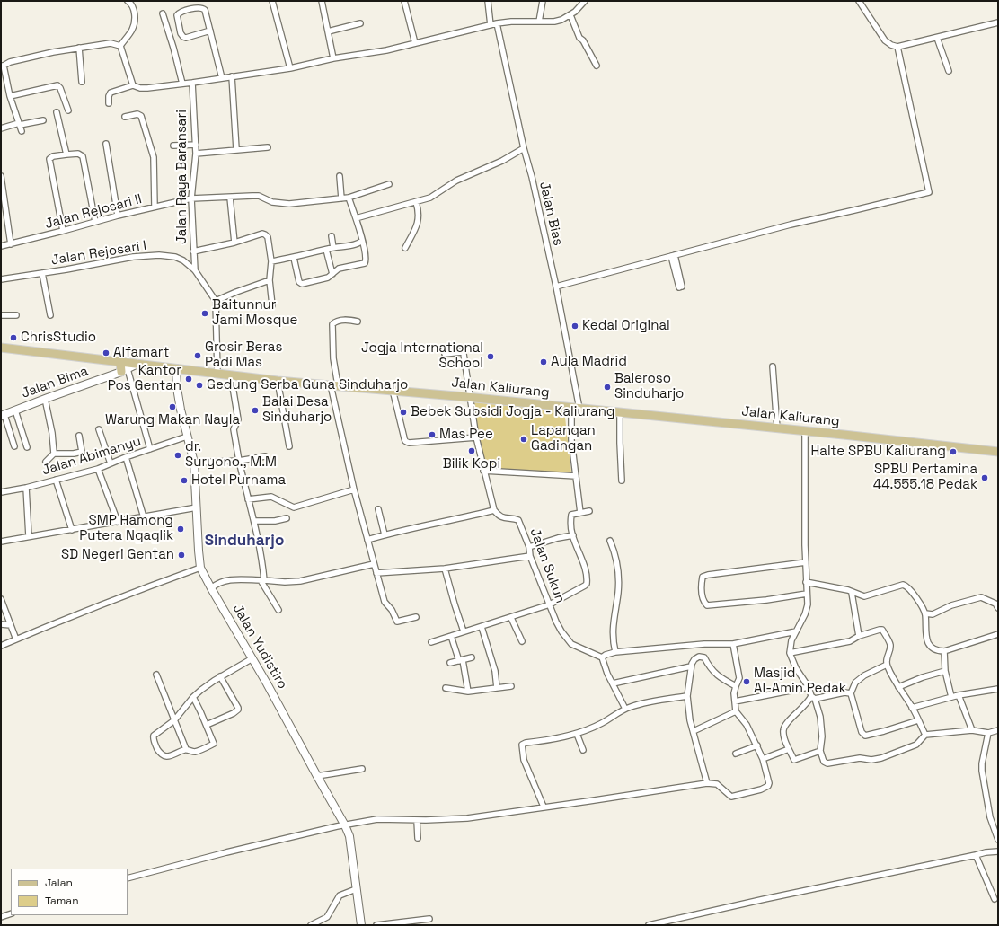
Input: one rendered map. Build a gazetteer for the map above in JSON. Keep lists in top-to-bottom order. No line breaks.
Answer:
{"streets":{"main road":["Jalan Kaliurang"],"street":["Jalan Raya Baransari","Jalan Rejosari II","Jalan Bias","Jalan Rejosari I","Jalan Bima","Jalan Abimanyu","Jalan Sukun","Jalan Yudistiro"]},"crossings":[["Jalan Raya Baransari","Jalan Rejosari II"],["Jalan Raya Baransari","Jalan Rejosari I"],["Jalan Bias","Jalan Kaliurang"],["Jalan Bima","Jalan Kaliurang"],["Jalan Kaliurang","Jalan Yudistiro"],["Jalan Abimanyu","Jalan Yudistiro"]],"districts":["Sinduharjo"],"places":["Baitunnur Jami Mosque","Kedai Original","ChrisStudio","Alfamart","Grosir Beras Padi Mas","Jogja International School","Aula Madrid","Kantor Pos Gentan","Gedung Serba Guna Sinduharjo","Baleroso Sinduharjo","Warung Makan Nayla","Balai Desa Sinduharjo","Bebek Subsidi Jogja - Kaliurang","Mas Pee","Lapangan Gadingan","Bilik Kopi","Halte SPBU Kaliurang","dr. Suryono., M.M","SPBU Pertamina 44.555.18 Pedak","Hotel Purnama","SMP Hamong Putera Ngaglik","SD Negeri Gentan","Masjid Al-Amin Pedak"],"legend":["Jalan","Taman"]}
